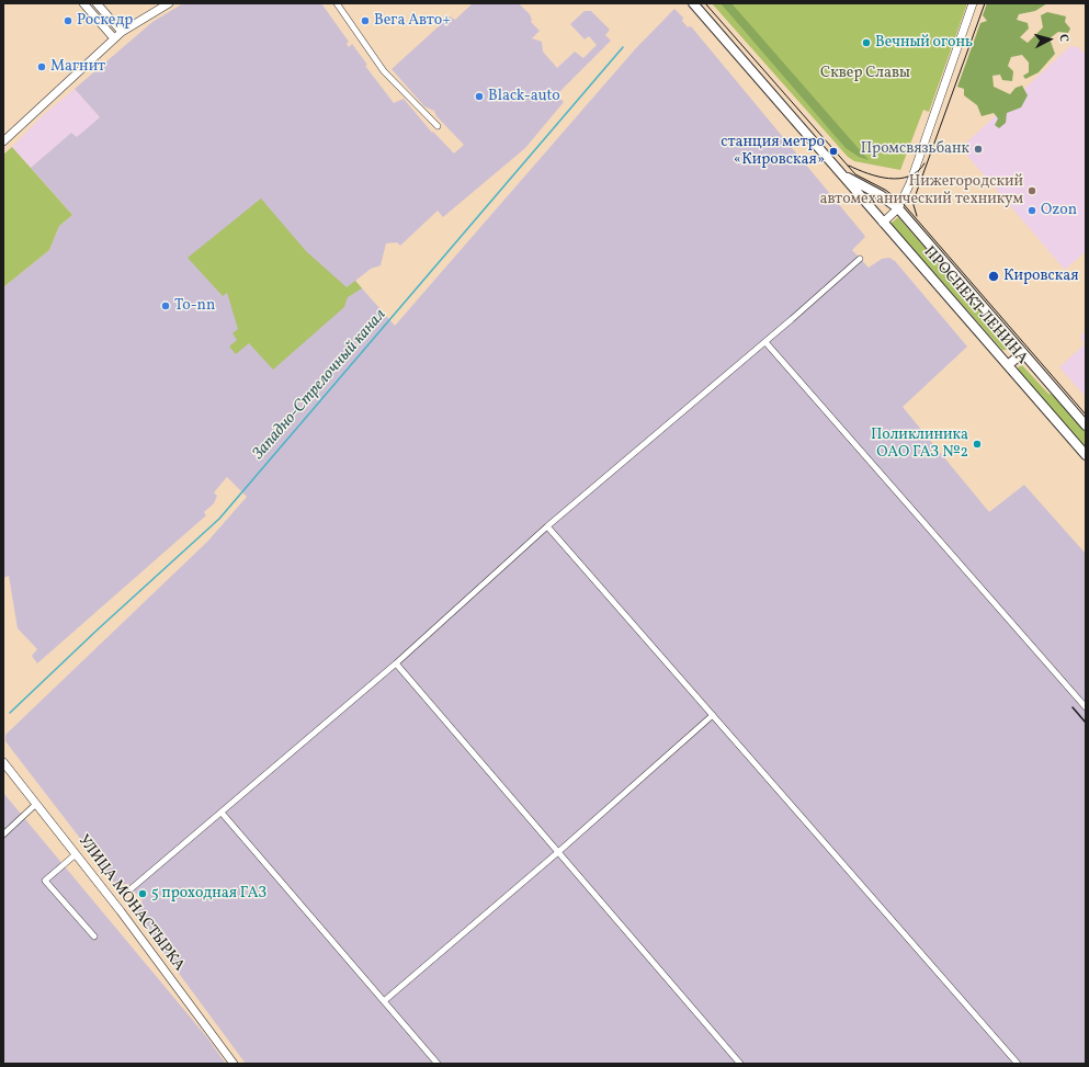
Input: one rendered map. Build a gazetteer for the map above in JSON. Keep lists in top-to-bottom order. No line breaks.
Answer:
{"streets":{"main road":["ПРОСПЕКТ ЛЕНИНА"],"street":["УЛИЦА МОНАСТЫРКА"]},"water":["Западно-Стрелочный канал"],"parks":["Сквер Славы"],"places":["Роскедр","Вега Авто+","Вечный огонь","Магнит","Black-auto","Промсвязьбанк","станция метро «Кировская»","Нижегородский автомеханический техникум","Ozon","Кировская","To-nn","Поликлиника ОАО ГАЗ №2","5 проходная ГАЗ"],"north":"right"}
